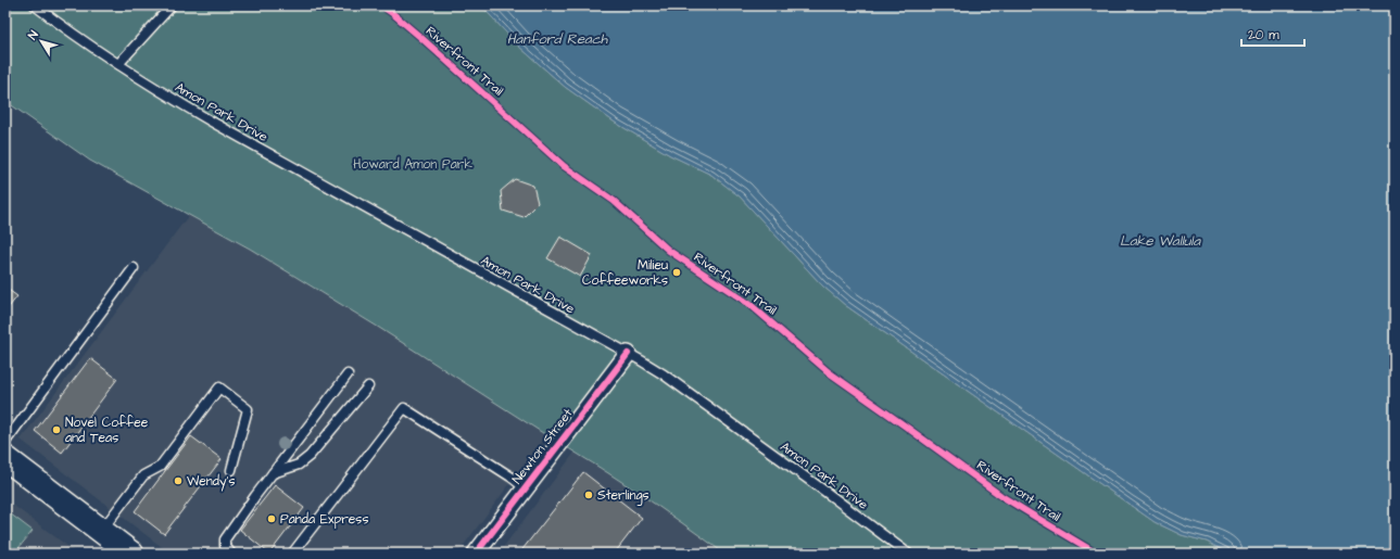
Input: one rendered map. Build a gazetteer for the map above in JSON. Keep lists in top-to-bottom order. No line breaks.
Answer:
{"streets":{"street":["Newton Street"],"lane":["Amon Park Drive"],"cycle path":["Riverfront Trail"]},"crossings":[["Amon Park Drive","Newton Street"]],"water":["Hanford Reach","Lake Wallula"],"parks":["Howard Amon Park"],"places":["Milieu Coffeeworks","Novel Coffee and Teas","Wendy's","Sterlings","Panda Express"],"scale_bar":"20 m","north":"top left"}
